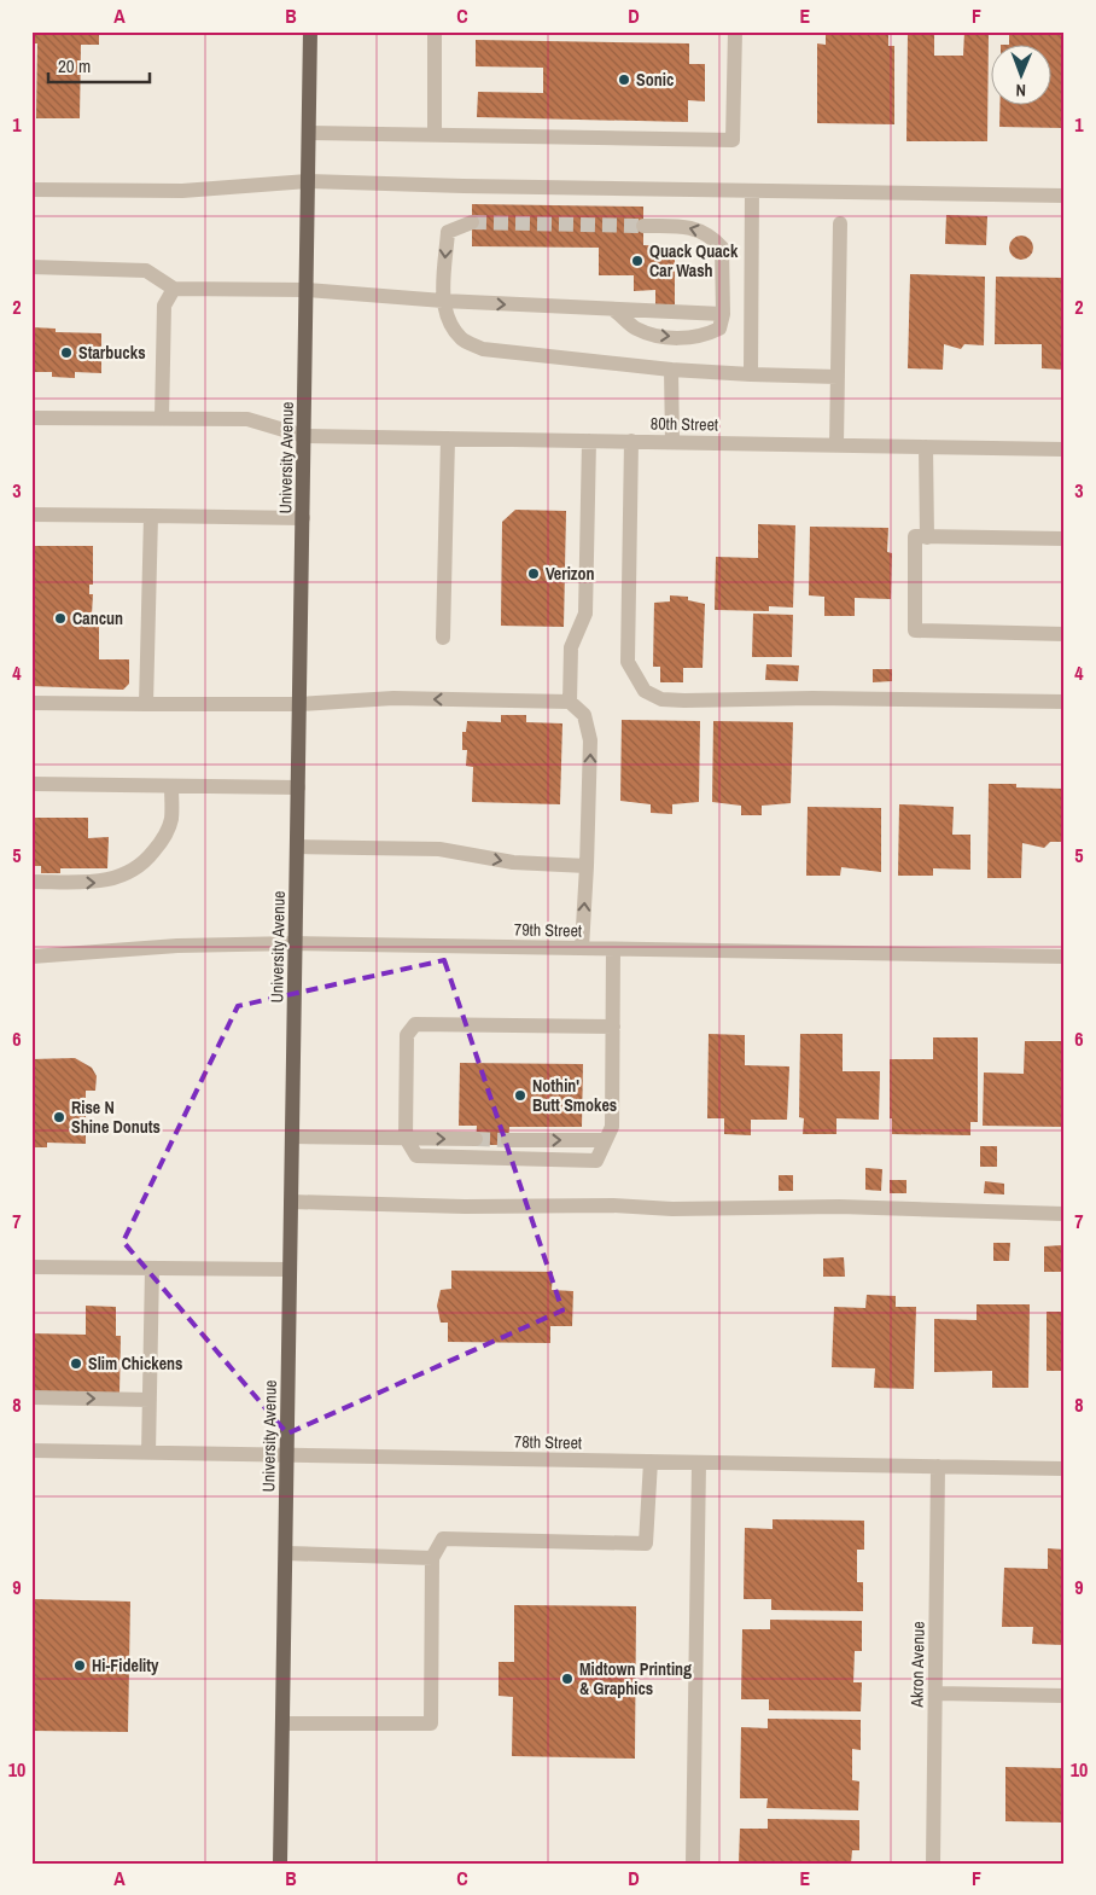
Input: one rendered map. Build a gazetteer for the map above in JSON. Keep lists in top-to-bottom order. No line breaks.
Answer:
{"streets":{"main road":["University Avenue"],"street":["80th Street","79th Street","78th Street","Akron Avenue"]},"crossings":[["80th Street","University Avenue"],["University Avenue","79th Street"],["University Avenue","78th Street"],["78th Street","Akron Avenue"]],"places":["Sonic","Quack Quack Car Wash","Starbucks","Verizon","Cancun","Nothin' Butt Smokes","Rise N Shine Donuts","Slim Chickens","Hi-Fidelity","Midtown Printing & Graphics"],"scale_bar":"20 m","north":"bottom","grid":{"columns":["A","B","C","D","E","F"],"rows":["1","2","3","4","5","6","7","8","9","10"]}}
